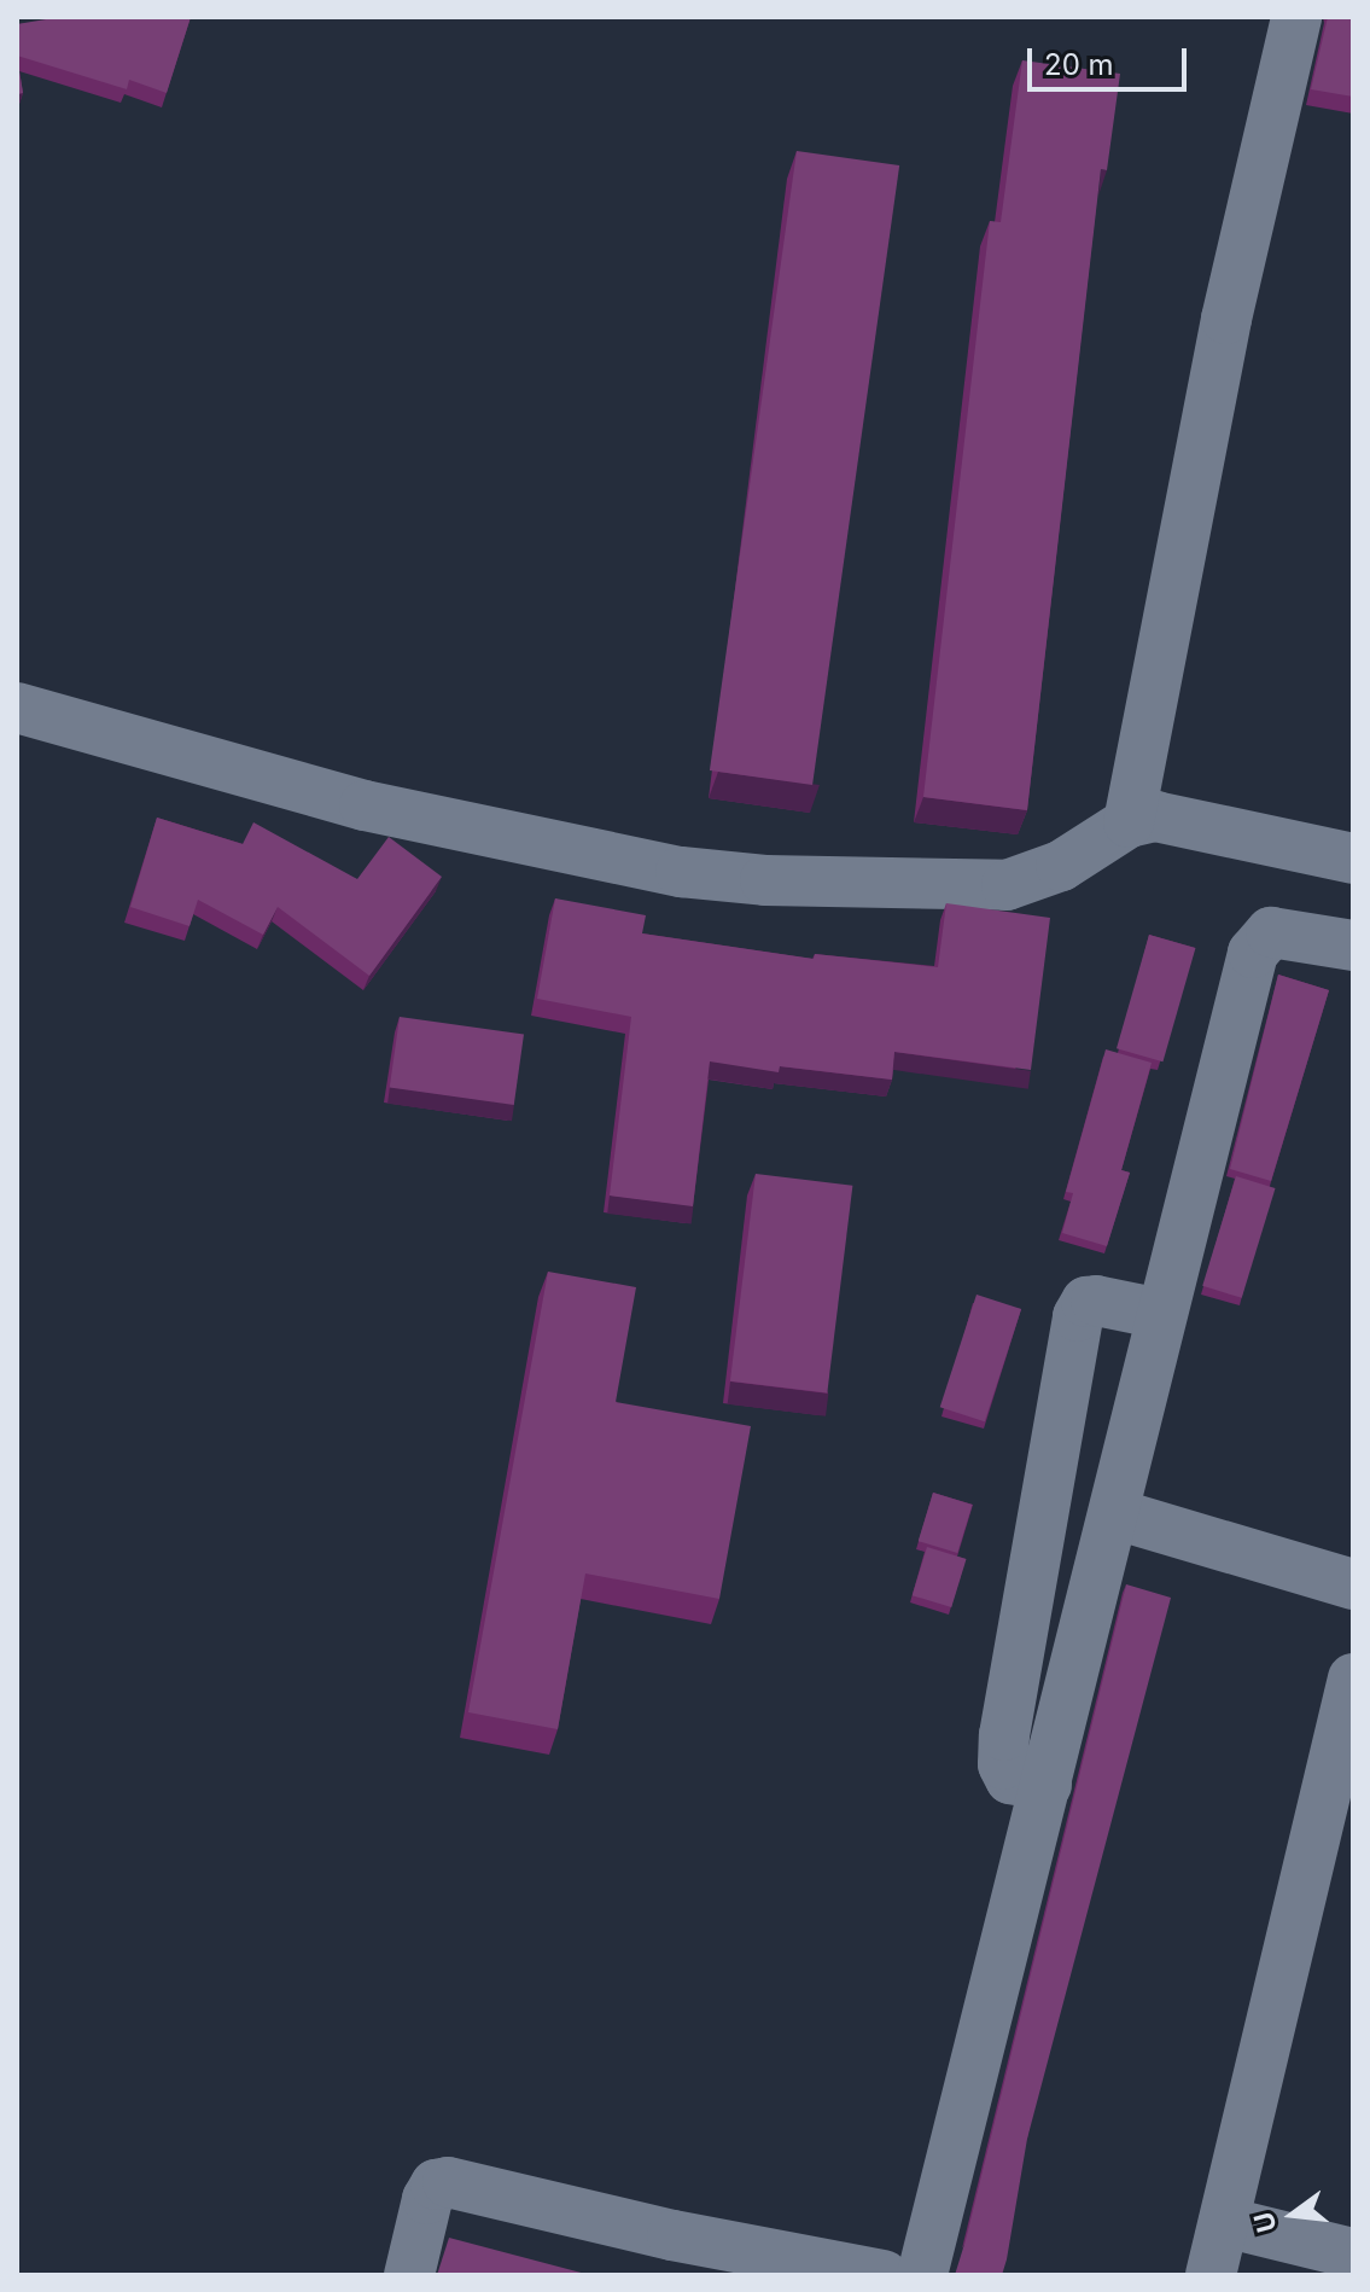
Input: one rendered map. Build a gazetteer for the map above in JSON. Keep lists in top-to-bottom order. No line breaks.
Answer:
{"scale_bar":"20 m","north":"left"}
